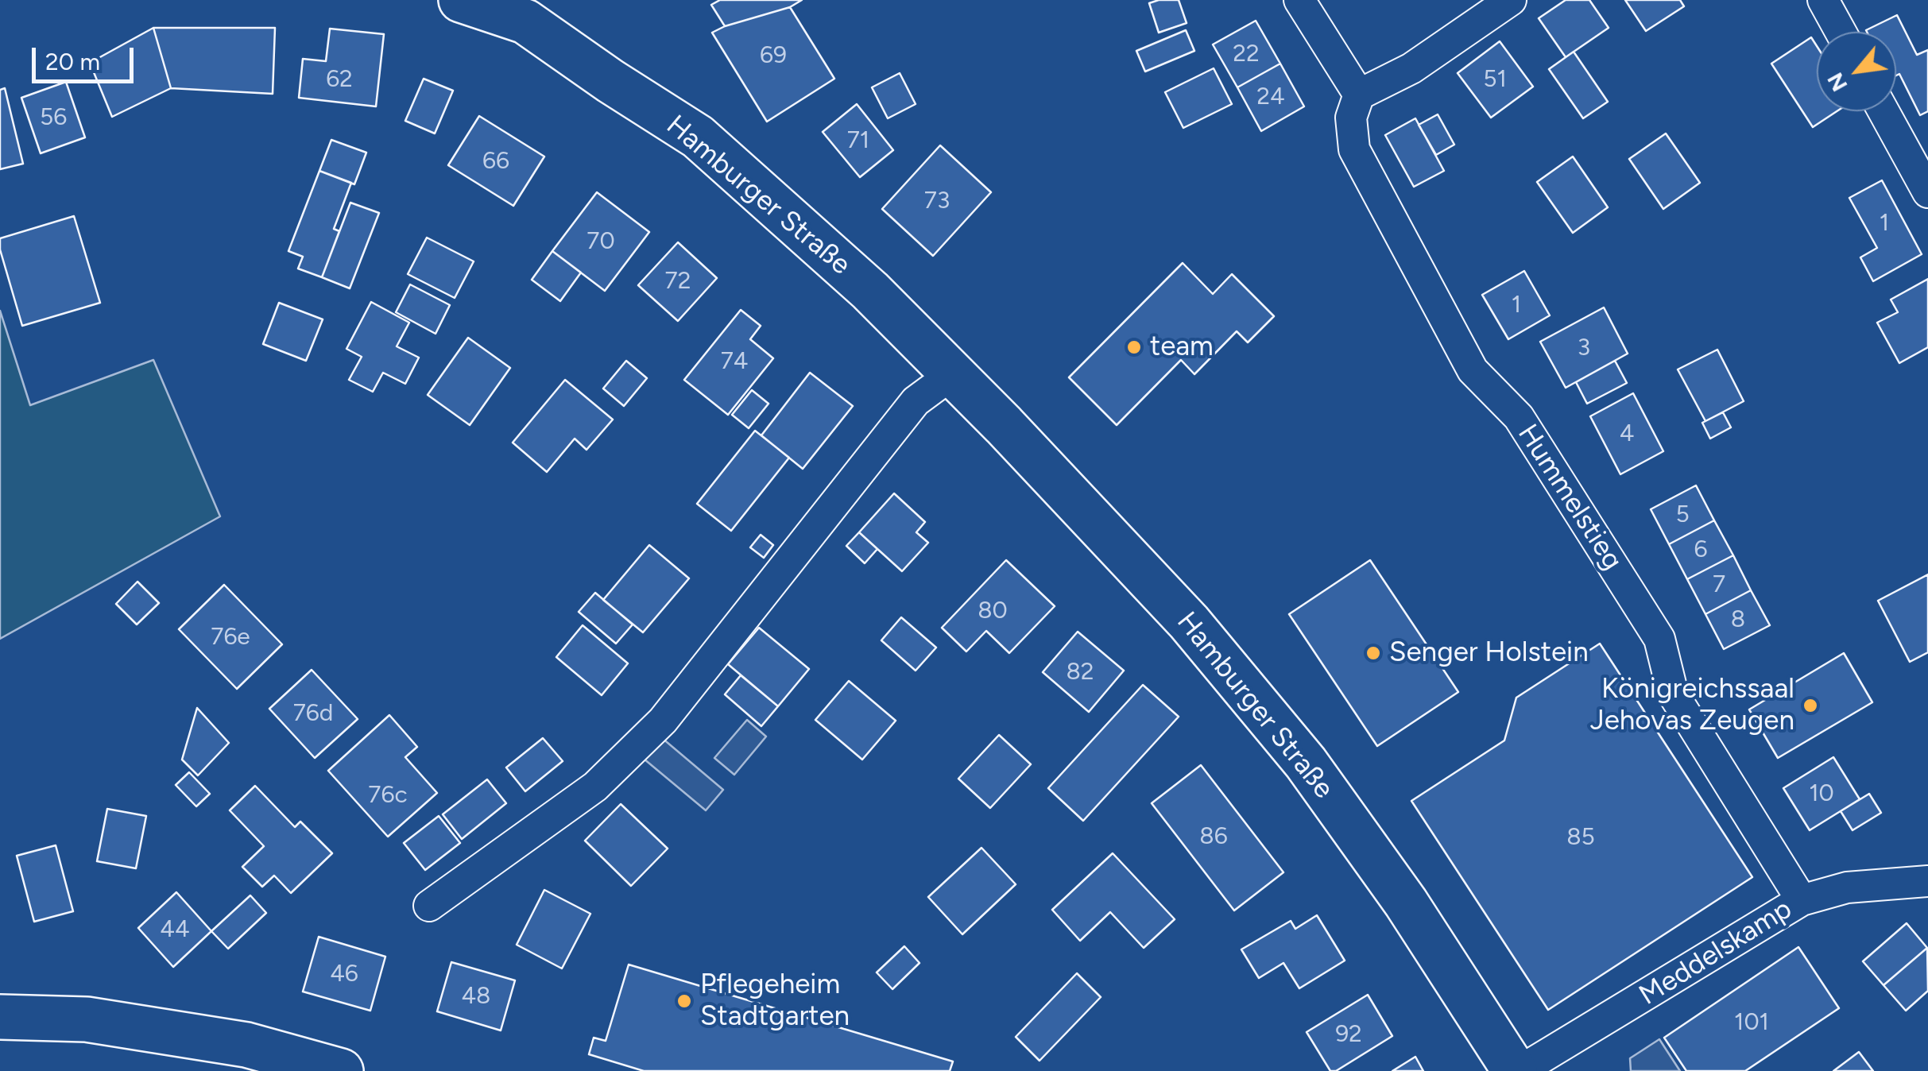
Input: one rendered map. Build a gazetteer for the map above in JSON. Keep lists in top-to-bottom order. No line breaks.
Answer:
{"streets":{"street":["Hamburger Straße","Hummelstieg","Meddelskamp"]},"crossings":[["Hamburger Straße","Meddelskamp"],["Hummelstieg","Meddelskamp"]],"places":["team","Senger Holstein","Königreichssaal Jehovas Zeugen","Pflegeheim Stadtgarten"],"house_numbers":["22","69","62","51","24","56","71","66","73","1","70","72","1","3","74","4","5","6","7","80","8","76e","82","76d","10","76c","86","85","44","46","48","101","92"],"scale_bar":"20 m","north":"bottom left"}
